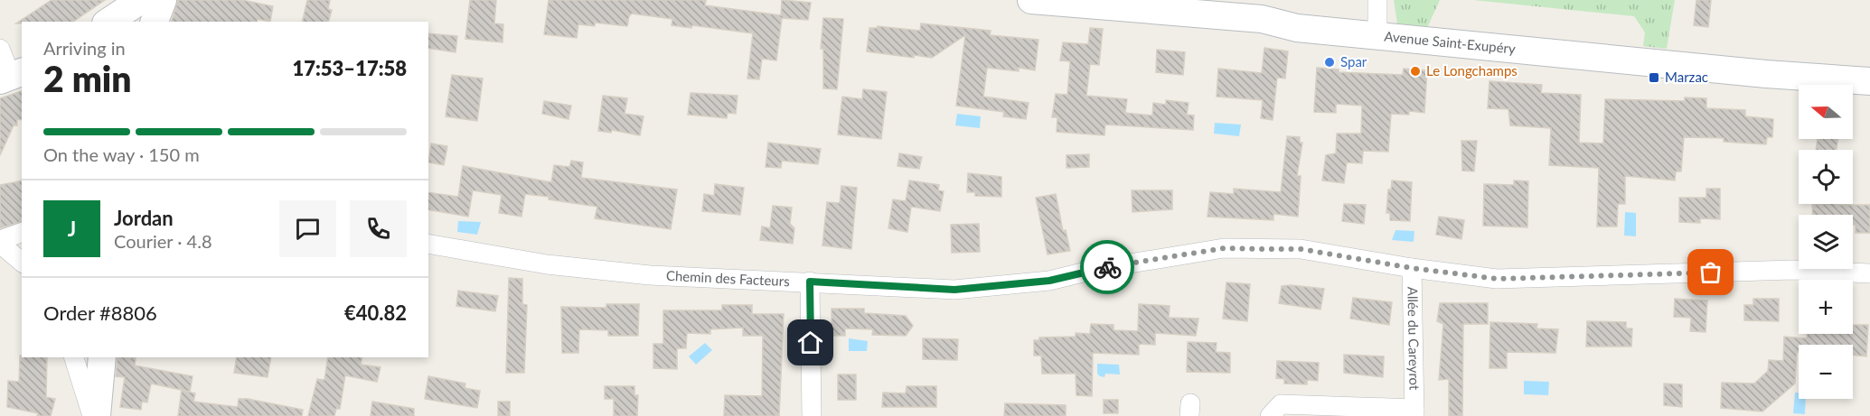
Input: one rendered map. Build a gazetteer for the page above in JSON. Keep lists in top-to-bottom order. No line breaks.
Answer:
{"streets":{"main road":["Avenue Saint-Exupéry"],"street":["Chemin des Facteurs","Allée du Careyrot"]},"crossings":[["Chemin des Facteurs","Allée du Careyrot"]],"places":{"other":["Spar","Le Longchamps"],"transit":["Marzac"]},"north":"left","page":{"heading":["2 min","Arriving in","17:53–17:58"],"panel":["Jordan","Courier · 4.8","Order #8806","€40.82"],"map_buttons":["+","−"],"bar":"On the way · 150 m","round":"J"}}
